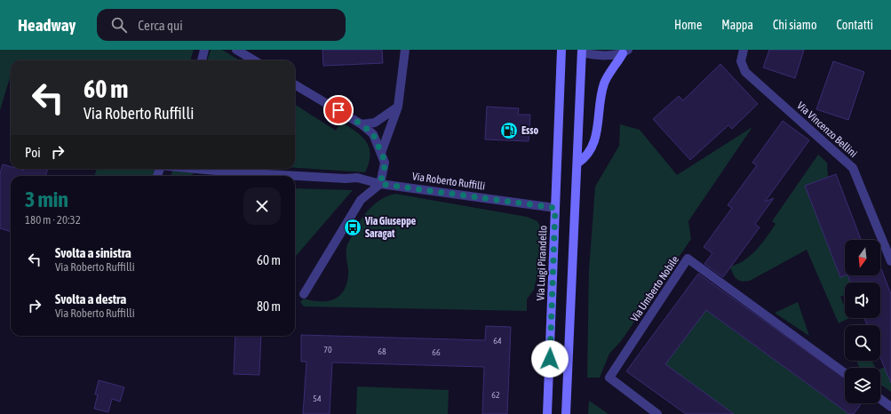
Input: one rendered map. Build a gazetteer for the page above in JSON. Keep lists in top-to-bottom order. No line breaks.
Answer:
{"streets":{"main road":["Via Luigi Pirandello"],"street":["Via Vincenzo Bellini","Via Roberto Ruffilli","Via Umberto Nobile"]},"crossings":[["Via Roberto Ruffilli","Via Luigi Pirandello"]],"places":{"fuel station":["Esso"],"bus stop":["Via Giuseppe Saragat"]},"house_numbers":["64","70","68","66","62","54"],"north":"bottom","page":{"header":"Headway","search":"Cerca qui","nav":["Home","Mappa","Chi siamo","Contatti"],"turn":["60 m","Via Roberto Ruffilli"],"then":"Poi","heading":["3 min","180 m · 20:32"],"list":[{"name":"Svolta a sinistra","note":"Via Roberto Ruffilli","value":"60 m"},{"name":"Svolta a destra","note":"Via Roberto Ruffilli","value":"80 m"}]}}
